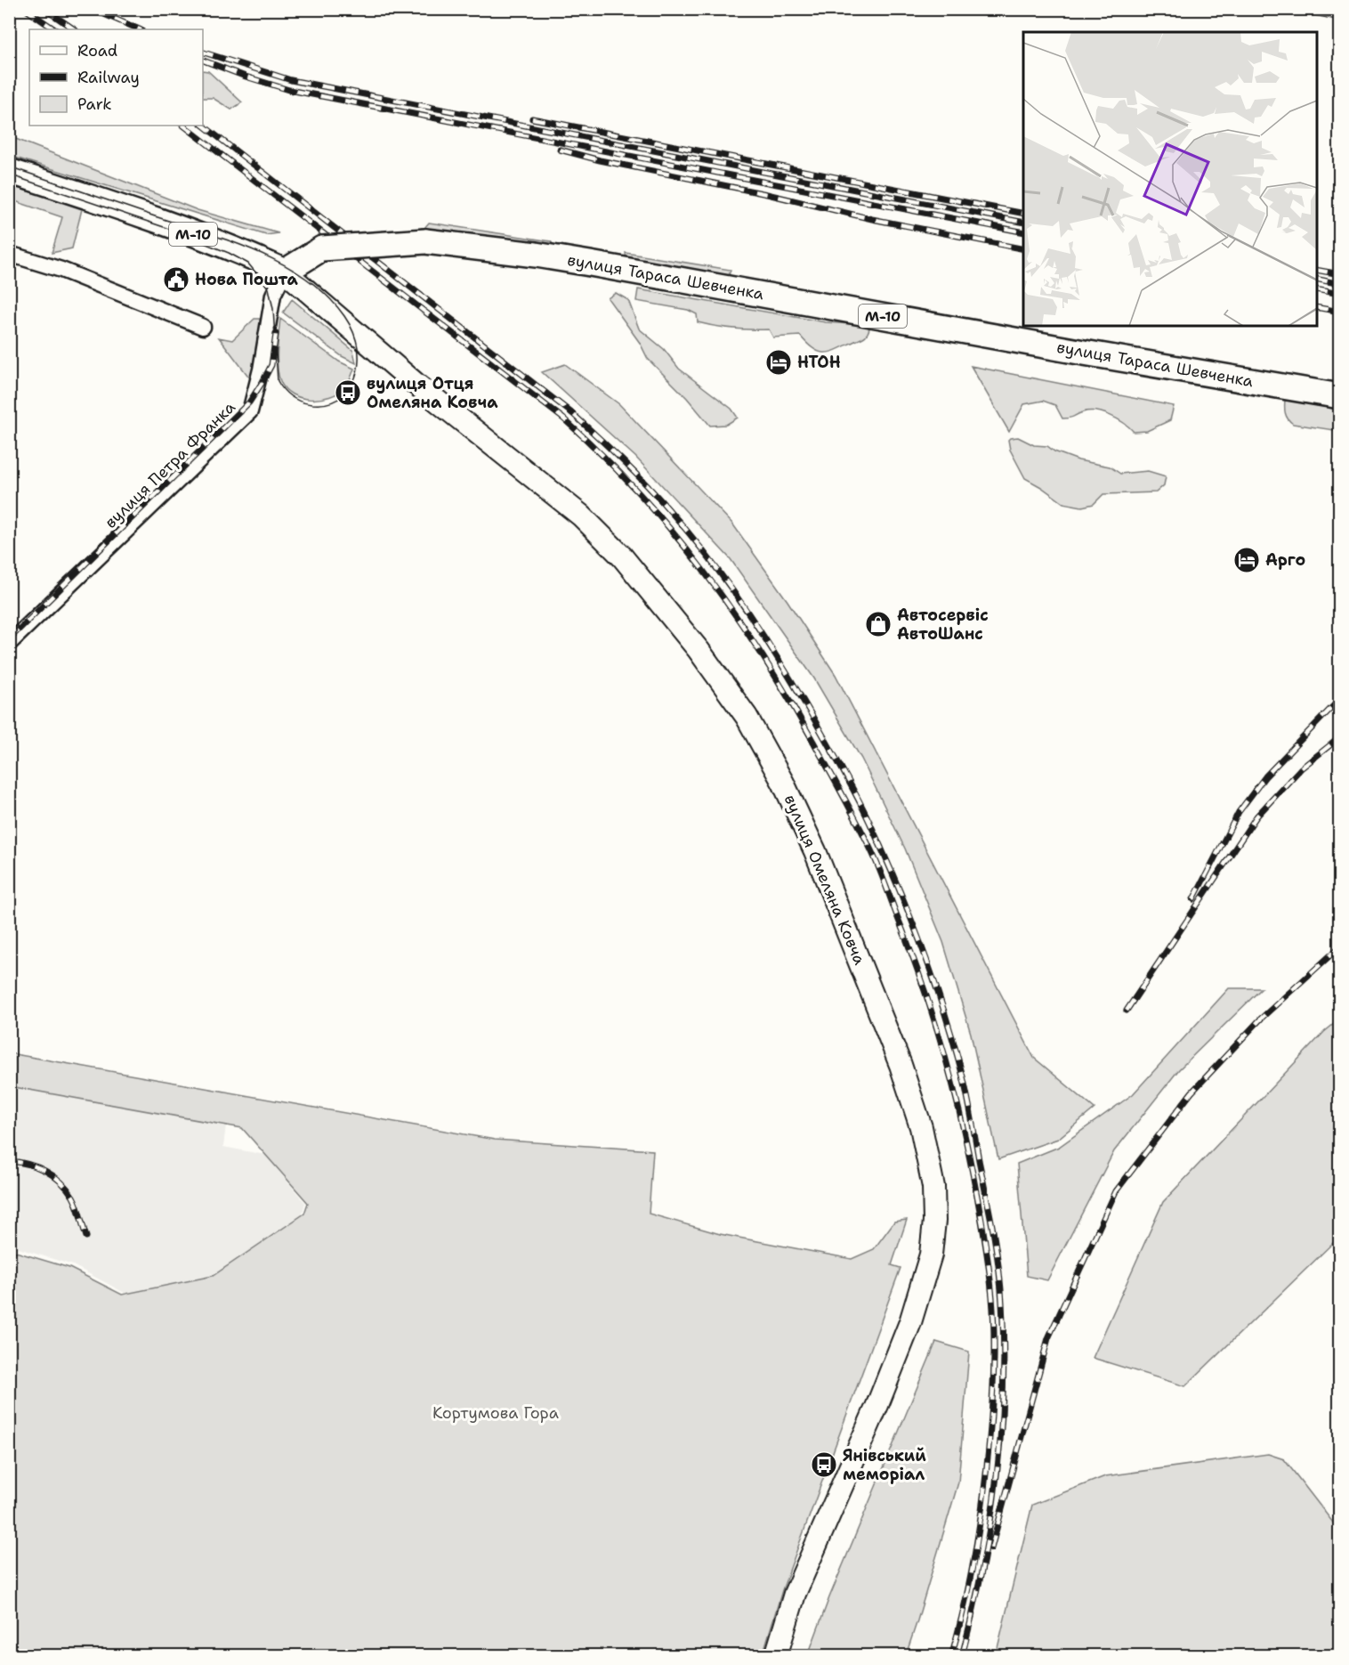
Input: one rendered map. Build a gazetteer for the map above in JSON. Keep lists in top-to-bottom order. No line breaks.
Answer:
{"streets":{"main road":["М-10","вулиця Тараса Шевченка","вулиця Омеляна Ковча"],"street":["вулиця Петра Франка"]},"crossings":[["М-10","вулиця Тараса Шевченка"],["М-10","вулиця Петра Франка"],["М-10","вулиця Омеляна Ковча"],["вулиця Тараса Шевченка","вулиця Петра Франка"],["вулиця Тараса Шевченка","вулиця Омеляна Ковча"],["вулиця Петра Франка","вулиця Омеляна Ковча"]],"parks":["Кортумова Гора"],"places":{"public building":["Нова Пошта"],"hotel":["НТОН","Арго"],"bus stop":["вулиця Отця Омеляна Ковча","Янівський меморіал"],"shop":["Автосервіс АвтоШанс"]},"legend":["Road","Railway","Park"]}
